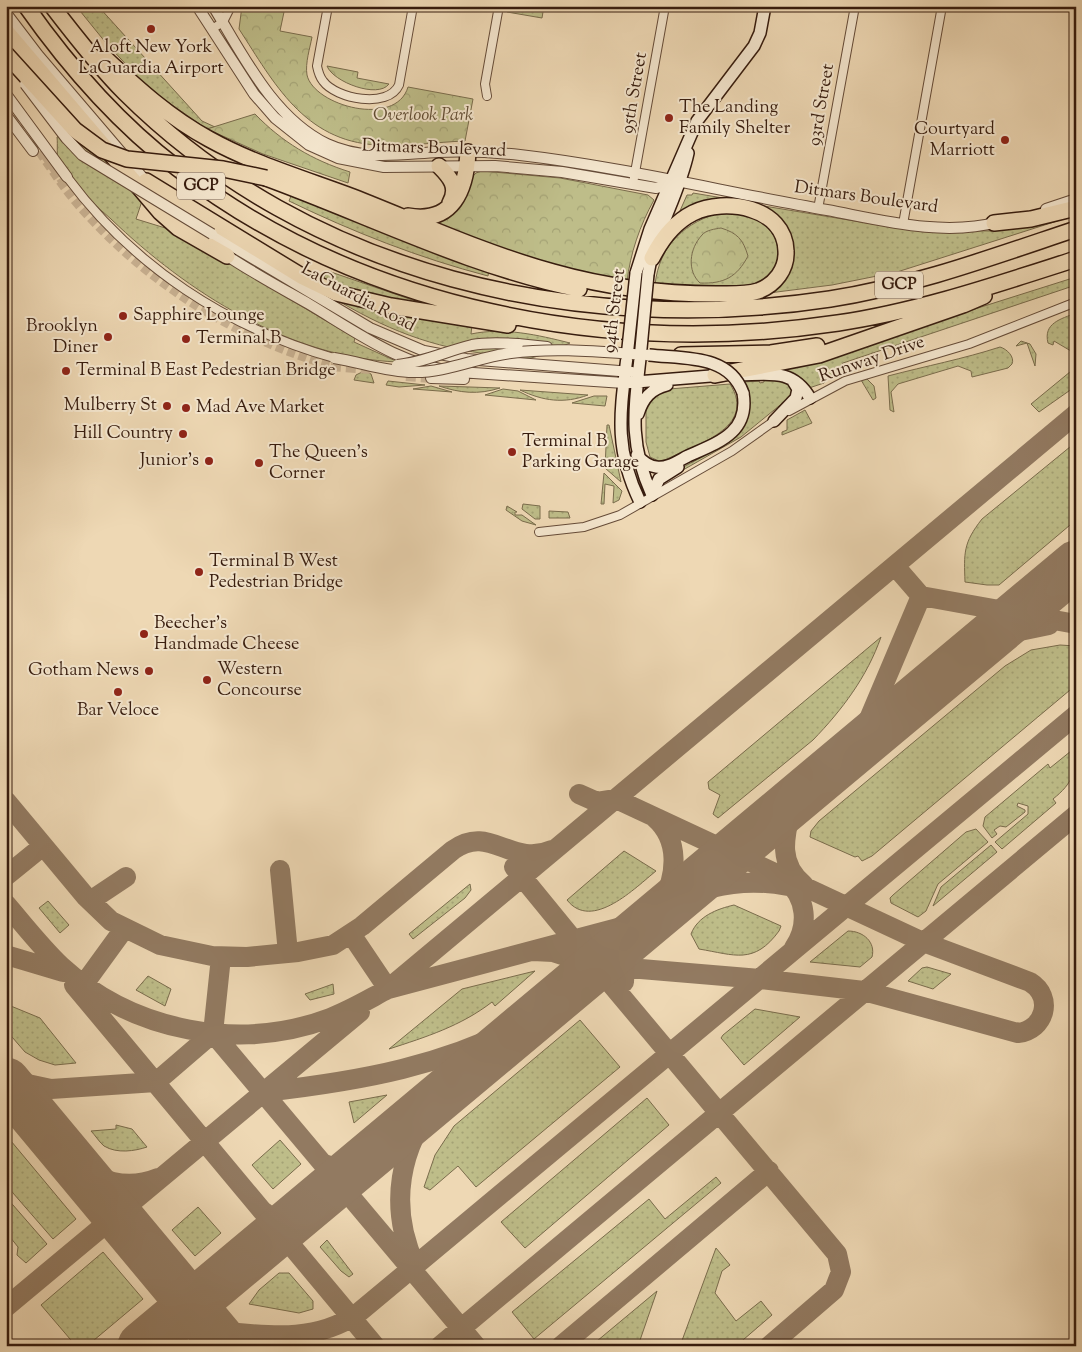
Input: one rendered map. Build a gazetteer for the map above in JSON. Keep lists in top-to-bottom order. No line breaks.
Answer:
{"streets":{"highway":["GCP"],"main road":["94th Street"],"street":["95th Street","93rd Street","Ditmars Boulevard","LaGuardia Road","Runway Drive"]},"crossings":[["95th Street","Ditmars Boulevard"],["93rd Street","Ditmars Boulevard"],["Ditmars Boulevard","94th Street"],["LaGuardia Road","94th Street"],["94th Street","Runway Drive"]],"parks":["Overlook Park"],"places":["Aloft New York LaGuardia Airport","The Landing Family Shelter","Courtyard Marriott","Sapphire Lounge","Brooklyn Diner","Terminal B","Terminal B East Pedestrian Bridge","Mulberry St","Mad Ave Market","Hill Country","Terminal B Parking Garage","Junior's","The Queen’s Corner","Terminal B West Pedestrian Bridge","Beecher’s Handmade Cheese","Gotham News","Western Concourse","Bar Veloce"]}
